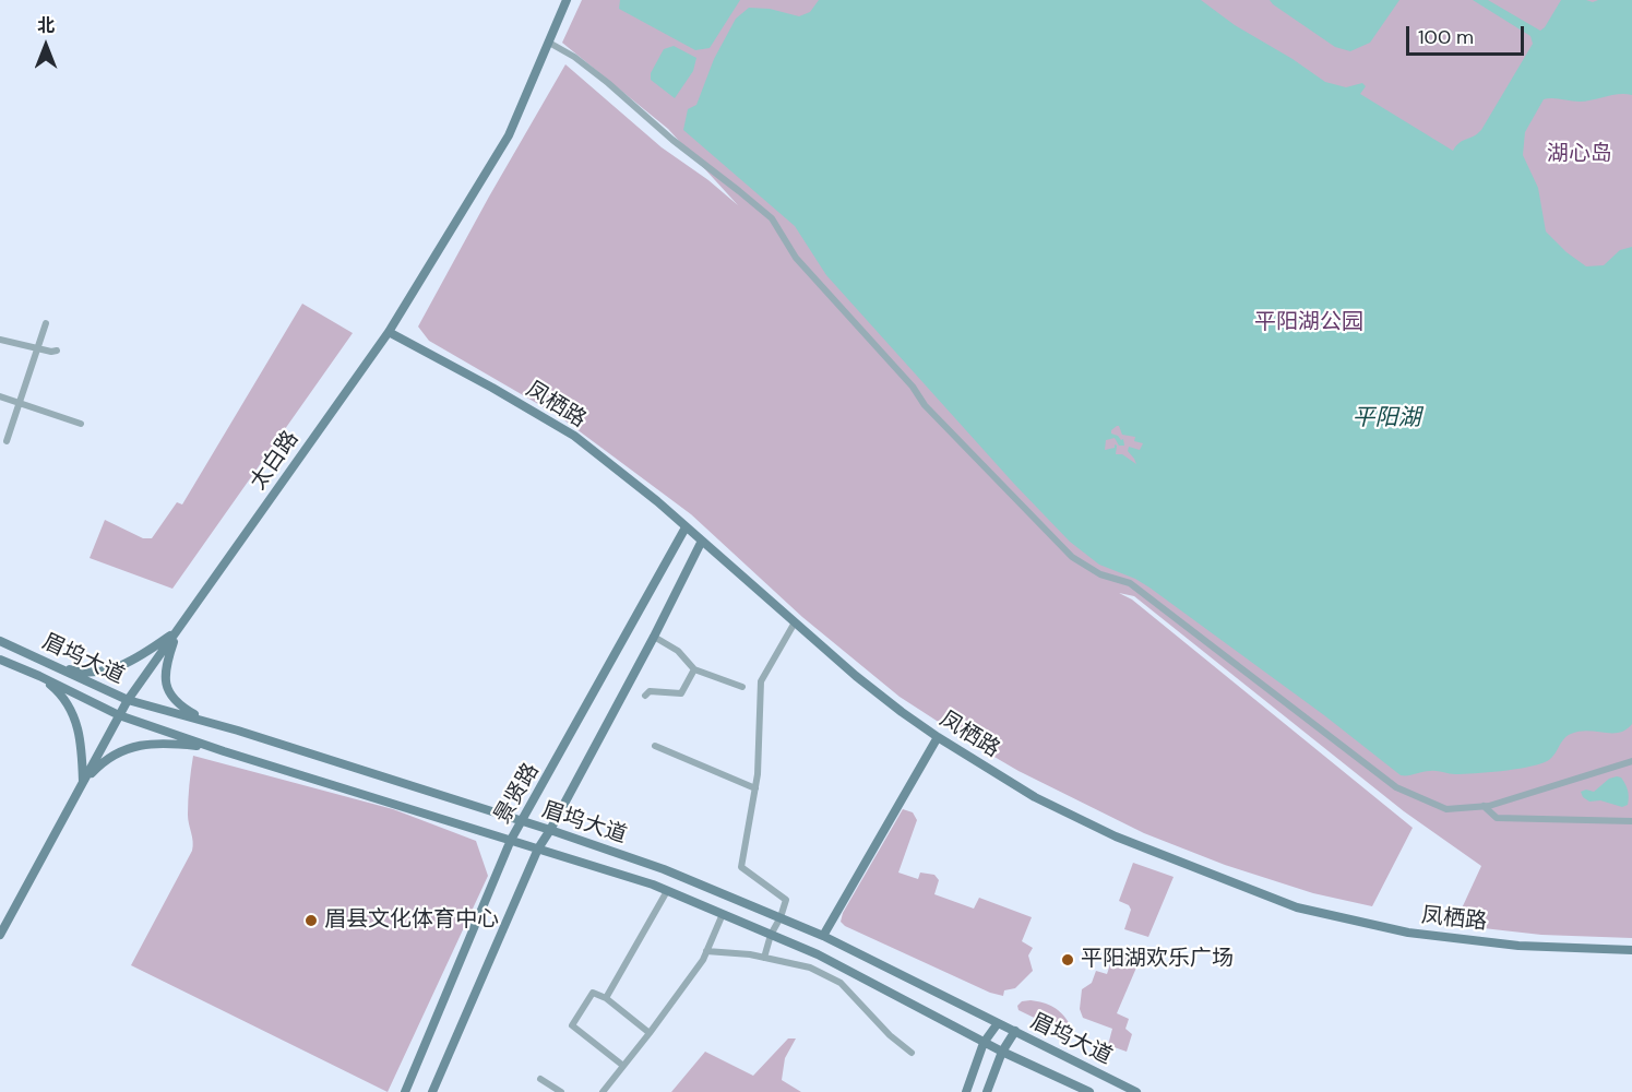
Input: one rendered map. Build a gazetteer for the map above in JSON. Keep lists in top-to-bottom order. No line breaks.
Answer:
{"streets":{"main road":["凤栖路","太白路","眉坞大道","景贤路"]},"crossings":[["凤栖路","太白路"],["凤栖路","景贤路"],["太白路","眉坞大道"],["眉坞大道","景贤路"]],"water":["平阳湖"],"parks":["湖心岛","平阳湖公园"],"places":["眉县文化体育中心","平阳湖欢乐广场"],"scale_bar":"100 m","north":"top"}
